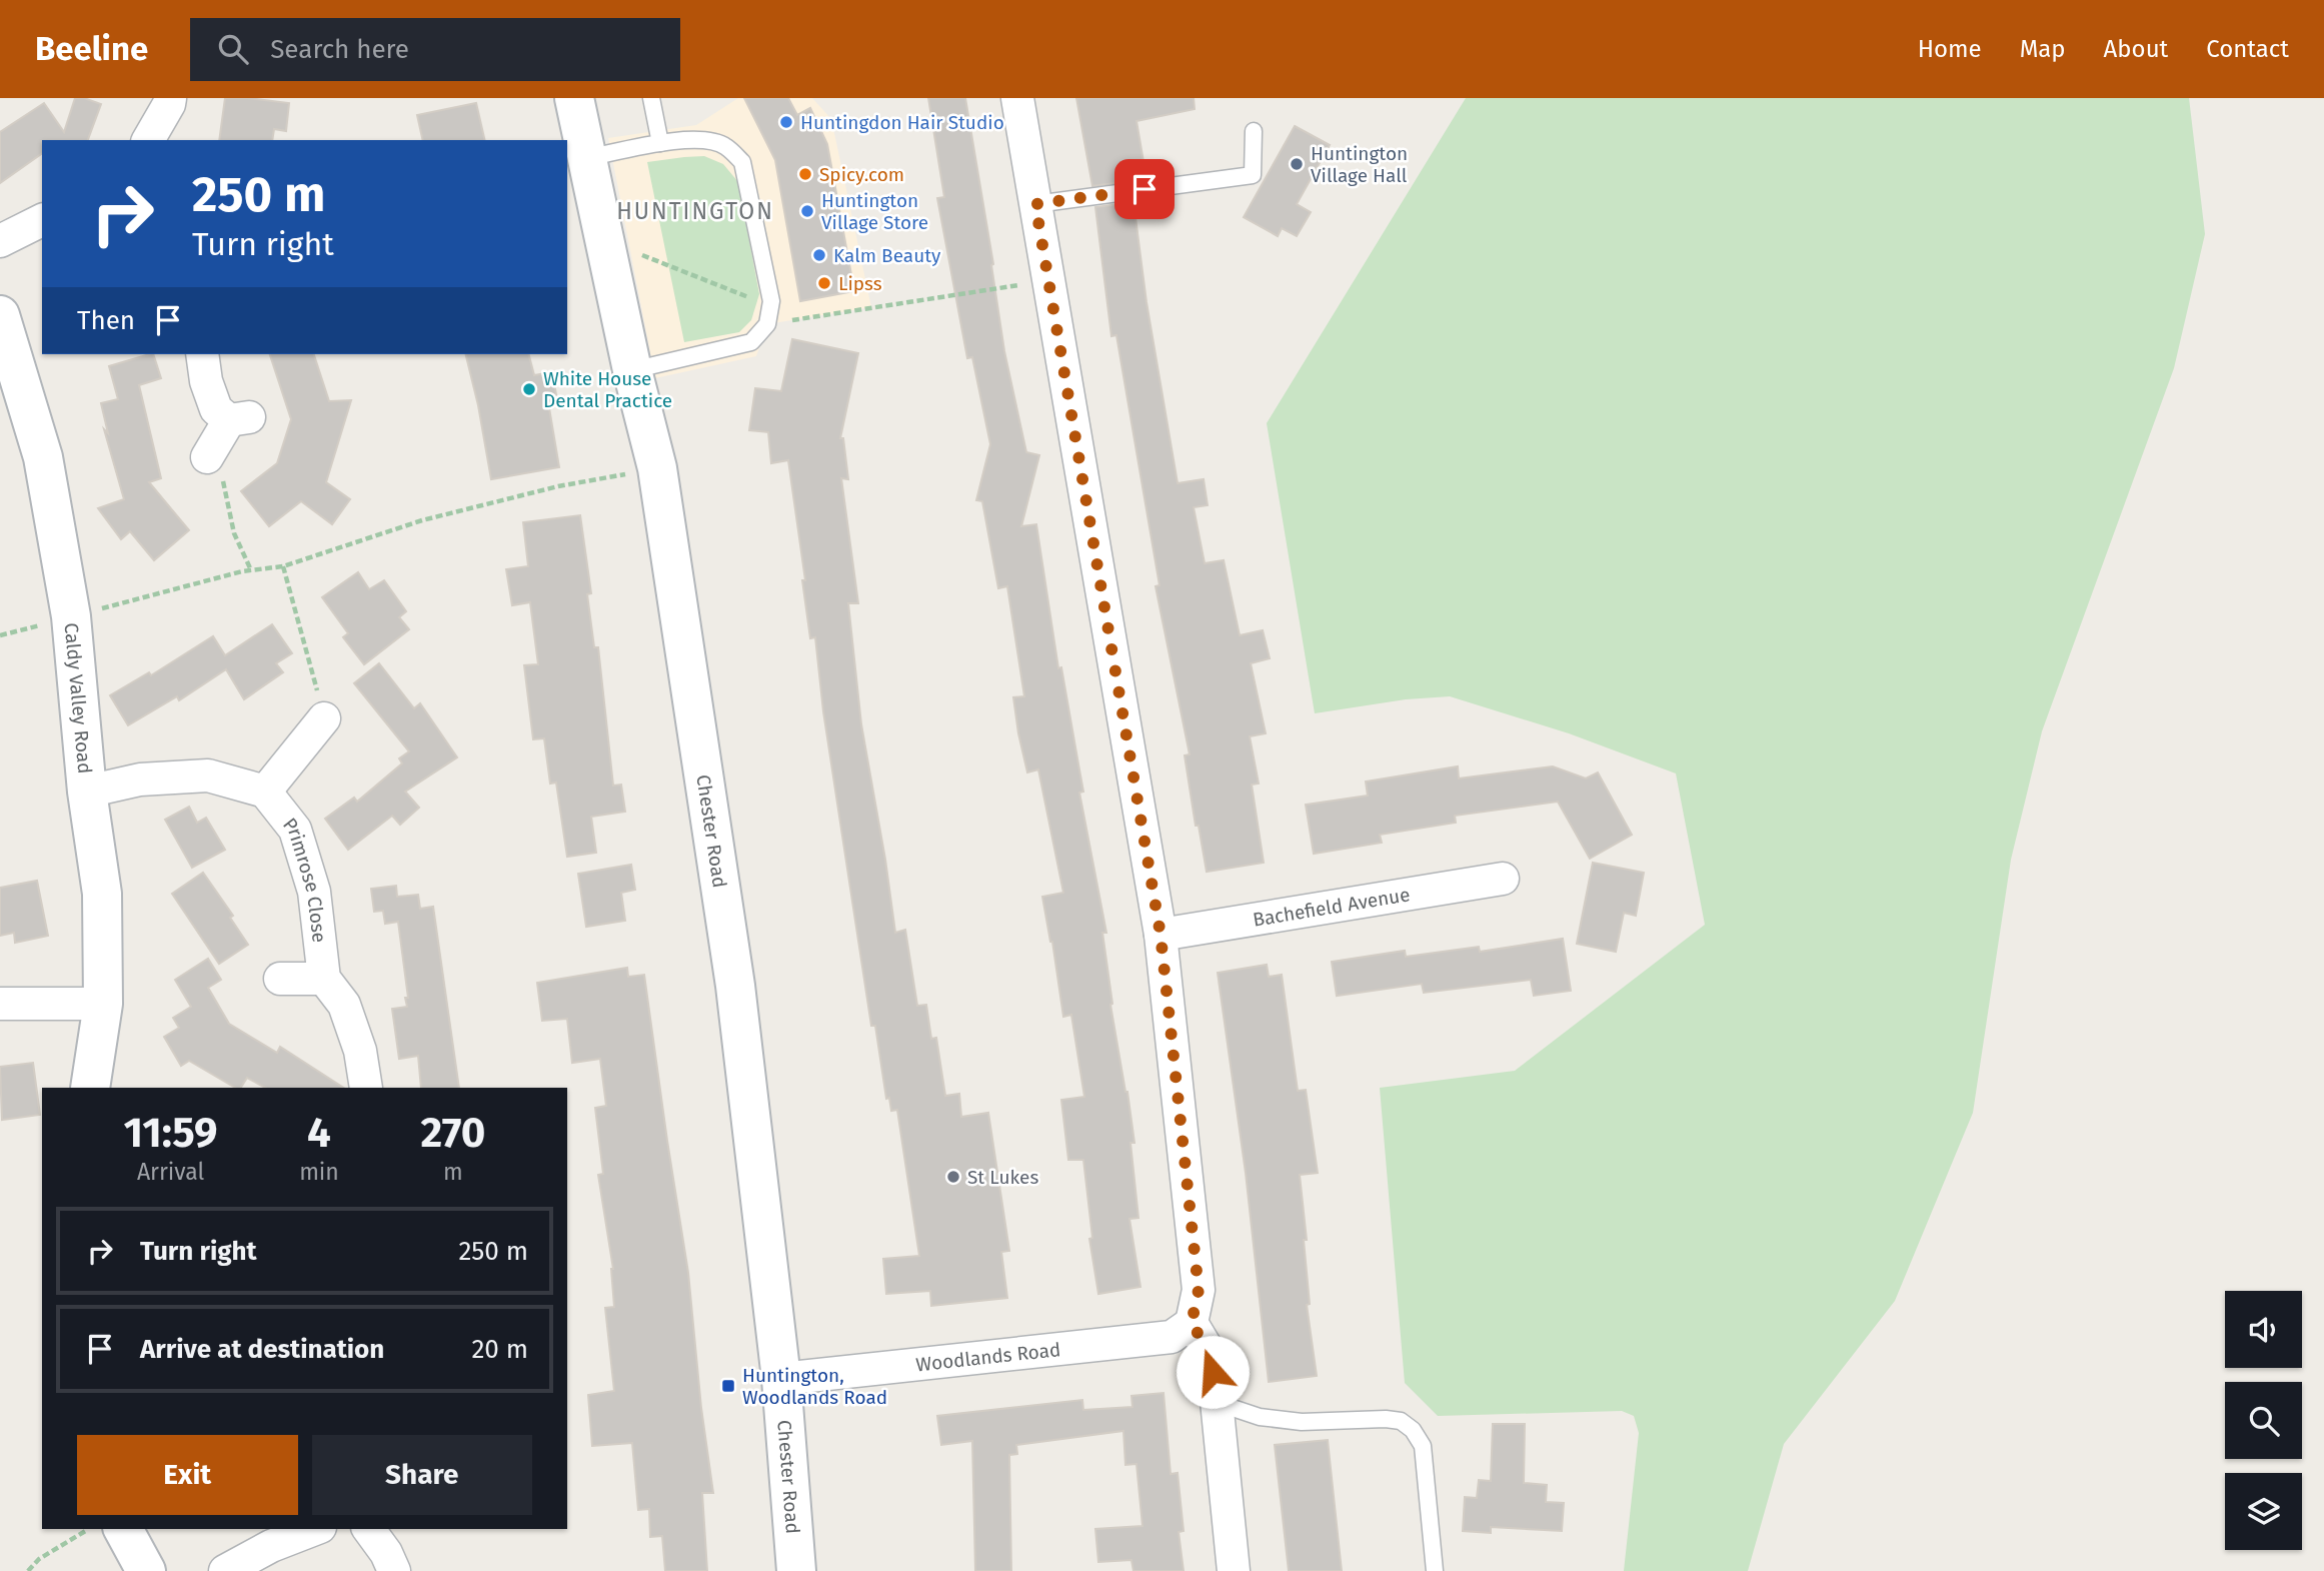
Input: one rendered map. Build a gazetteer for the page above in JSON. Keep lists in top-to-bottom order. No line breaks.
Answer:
{"streets":{"main road":["Caldy Valley Road","Chester Road"],"street":["Primrose Close","Bachefield Avenue","Woodlands Road"]},"crossings":[["Chester Road","Woodlands Road"]],"districts":["HUNTINGTON"],"places":{"other":["Huntingdon Hair Studio","Huntington Village Hall","Spicy.com","Huntington Village Store","Kalm Beauty","Lipss","White House Dental Practice","St Lukes"],"transit":["Huntington, Woodlands Road"]},"page":{"header":"Beeline","search":"Search here","nav":["Home","Map","About","Contact"],"turn":["250 m","Turn right"],"then":"Then","eta":["11:59","Arrival","4","min","270","m"],"list":[{"name":"Turn right","value":"250 m"},{"name":"Arrive at destination","value":"20 m"}],"buttons":["Exit","Share"]}}
